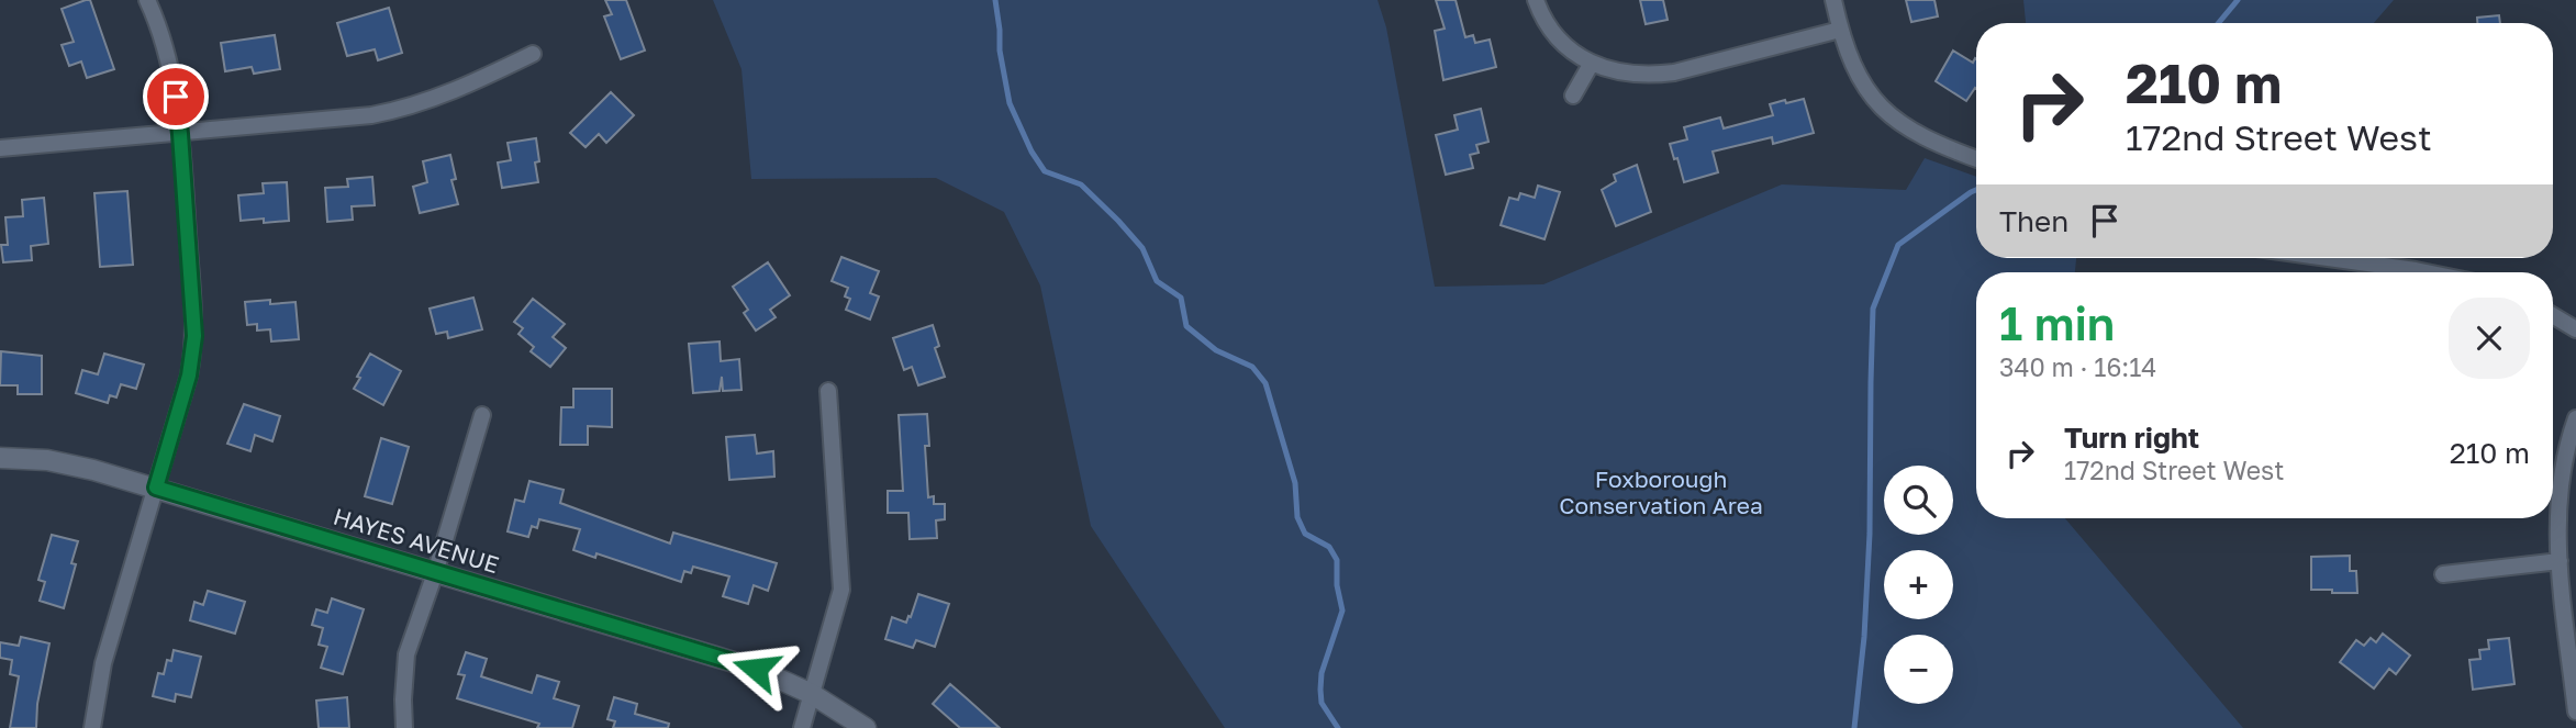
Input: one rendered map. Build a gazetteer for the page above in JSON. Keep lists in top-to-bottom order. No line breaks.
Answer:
{"streets":{"street":["HAYES AVENUE"]},"parks":["Foxborough Conservation Area"],"page":{"turn":["210 m","172nd Street West"],"then":"Then","heading":["1 min","340 m · 16:14"],"list":[{"name":"Turn right","note":"172nd Street West","value":"210 m"}],"map_buttons":["+","−"]}}
